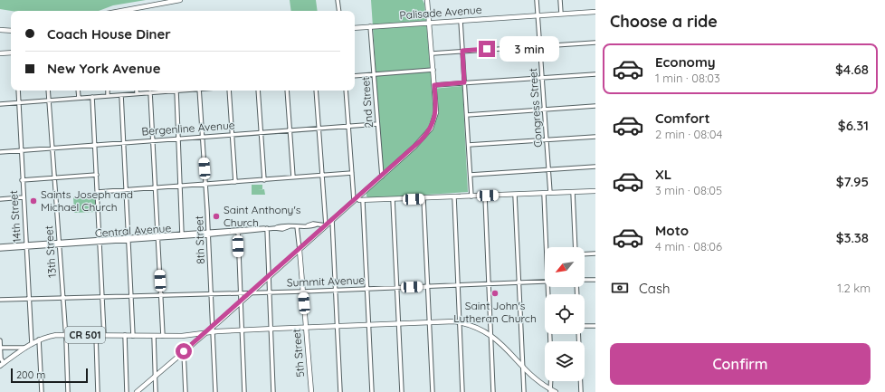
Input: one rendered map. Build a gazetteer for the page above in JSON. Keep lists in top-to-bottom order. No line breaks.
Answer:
{"streets":{"main road":["Palisade Avenue","CR 501","5th Street"],"street":["2nd Street","Congress Street","Bergenline Avenue","14th Street","Central Avenue","8th Street","13th Street","Summit Avenue"]},"crossings":[["Palisade Avenue","2nd Street"],["Palisade Avenue","Congress Street"],["2nd Street","Bergenline Avenue"],["Bergenline Avenue","14th Street"],["Bergenline Avenue","8th Street"],["Bergenline Avenue","13th Street"],["14th Street","Central Avenue"],["14th Street","Summit Avenue"],["14th Street","CR 501"],["Central Avenue","8th Street"],["Central Avenue","13th Street"],["Central Avenue","5th Street"],["8th Street","Summit Avenue"],["13th Street","Summit Avenue"],["13th Street","CR 501"],["Summit Avenue","5th Street"]],"places":["Saints Joseph and Michael Church","Saint Anthony's Church","Saint John's Lutheran Church"],"scale_bar":"200 m","north":"bottom left","page":{"heading":"Choose a ride","banner":["Coach House Diner","New York Avenue"],"bubble":"3 min","list":[{"name":"Economy","note":"1 min · 08:03","value":"$4.68"},{"name":"Comfort","note":"2 min · 08:04","value":"$6.31"},{"name":"XL","note":"3 min · 08:05","value":"$7.95"},{"name":"Moto","note":"4 min · 08:06","value":"$3.38"}],"pay":["Cash","1.2 km"],"buttons":"Confirm","scale":"200 m"}}
